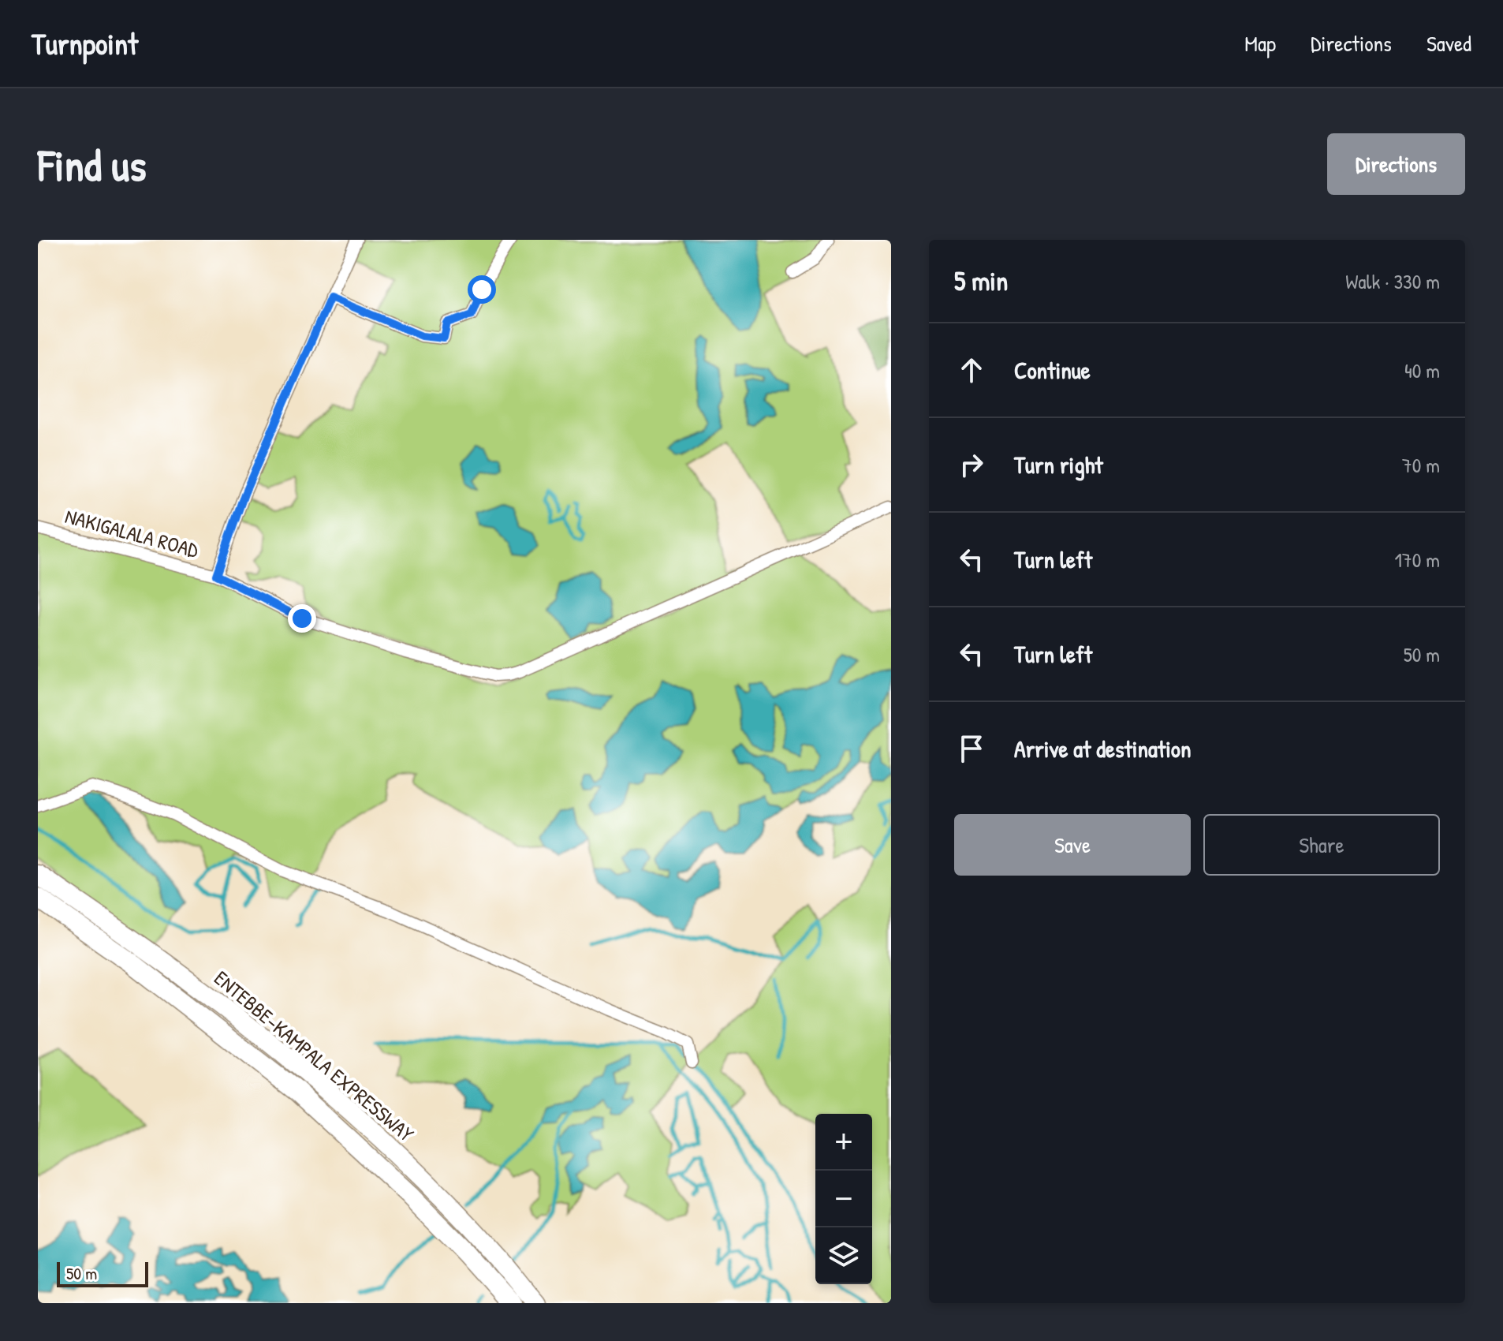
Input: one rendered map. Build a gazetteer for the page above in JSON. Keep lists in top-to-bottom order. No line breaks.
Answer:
{"streets":{"highway":["ENTEBBE–KAMPALA EXPRESSWAY"],"street":["NAKIGALALA ROAD"]},"scale_bar":"50 m","page":{"header":"Turnpoint","nav":["Map","Directions","Saved"],"buttons":["Directions",["Save","Share"]],"title":"Find us","heading":["5 min","Walk · 330 m"],"list":[["Continue","40 m"],["Turn right","70 m"],["Turn left","170 m"],["Turn left","50 m"],"Arrive at destination"],"map_buttons":["+","−"],"scale":"50 m"}}
